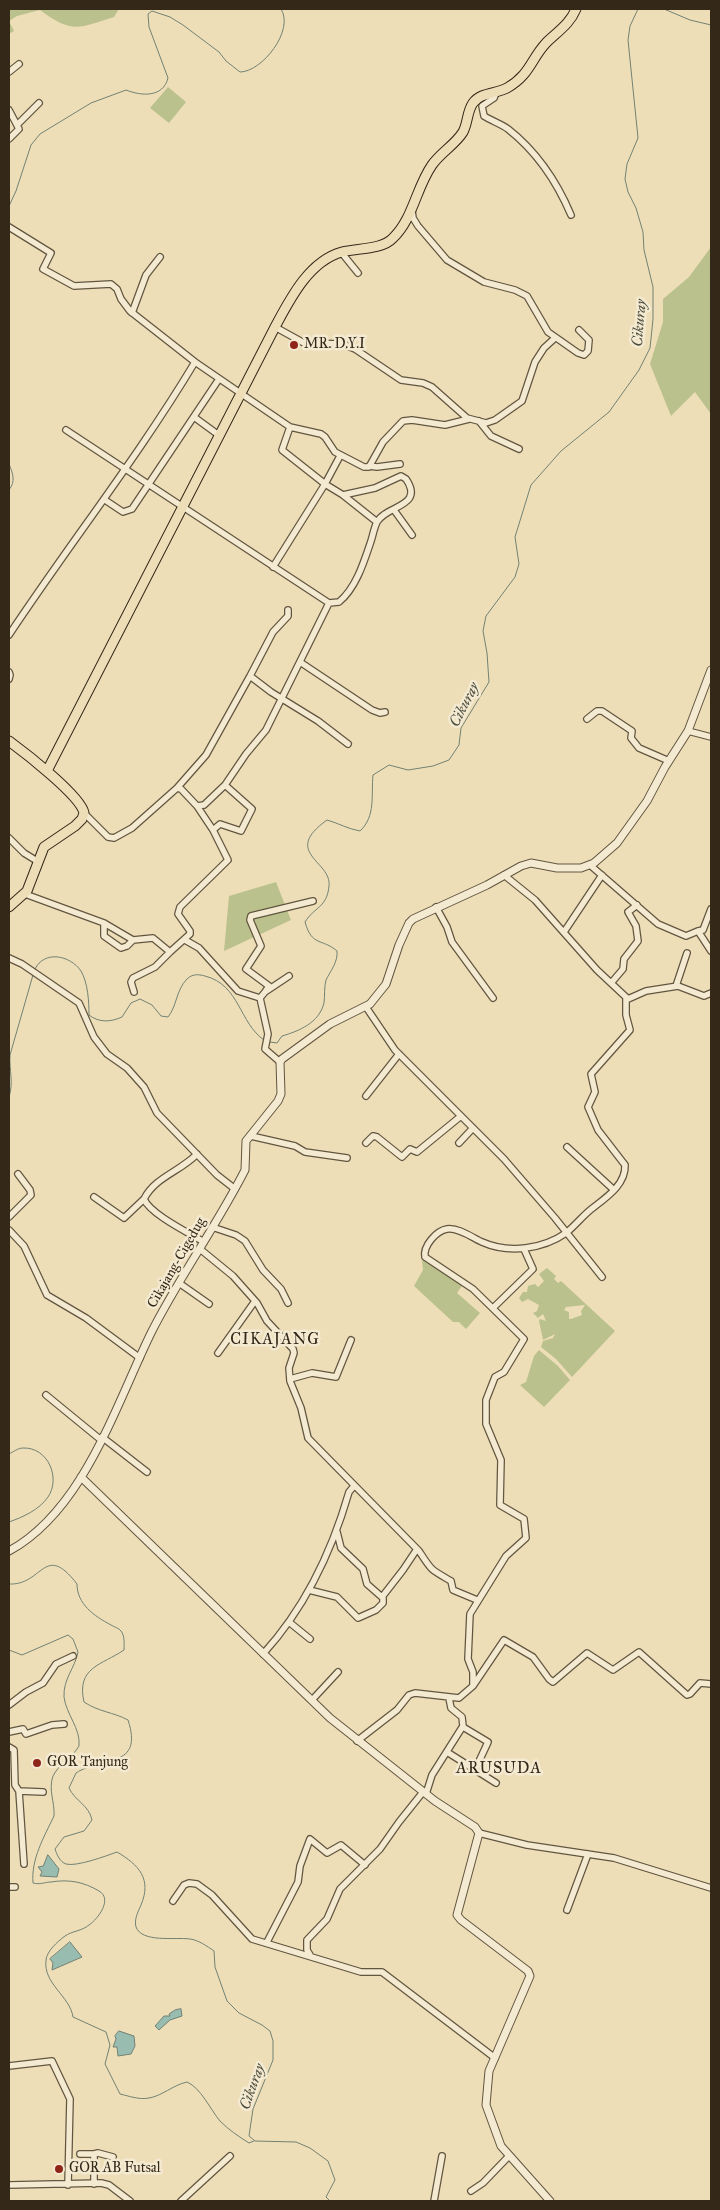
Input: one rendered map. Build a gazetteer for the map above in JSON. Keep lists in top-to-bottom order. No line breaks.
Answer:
{"streets":{"street":["Cikajang-Cigedug"]},"districts":["CIKAJANG","ARUSUDA"],"water":["Cikuray"],"places":["MR. D.Y.I","GOR Tanjung","GOR AB Futsal"]}
